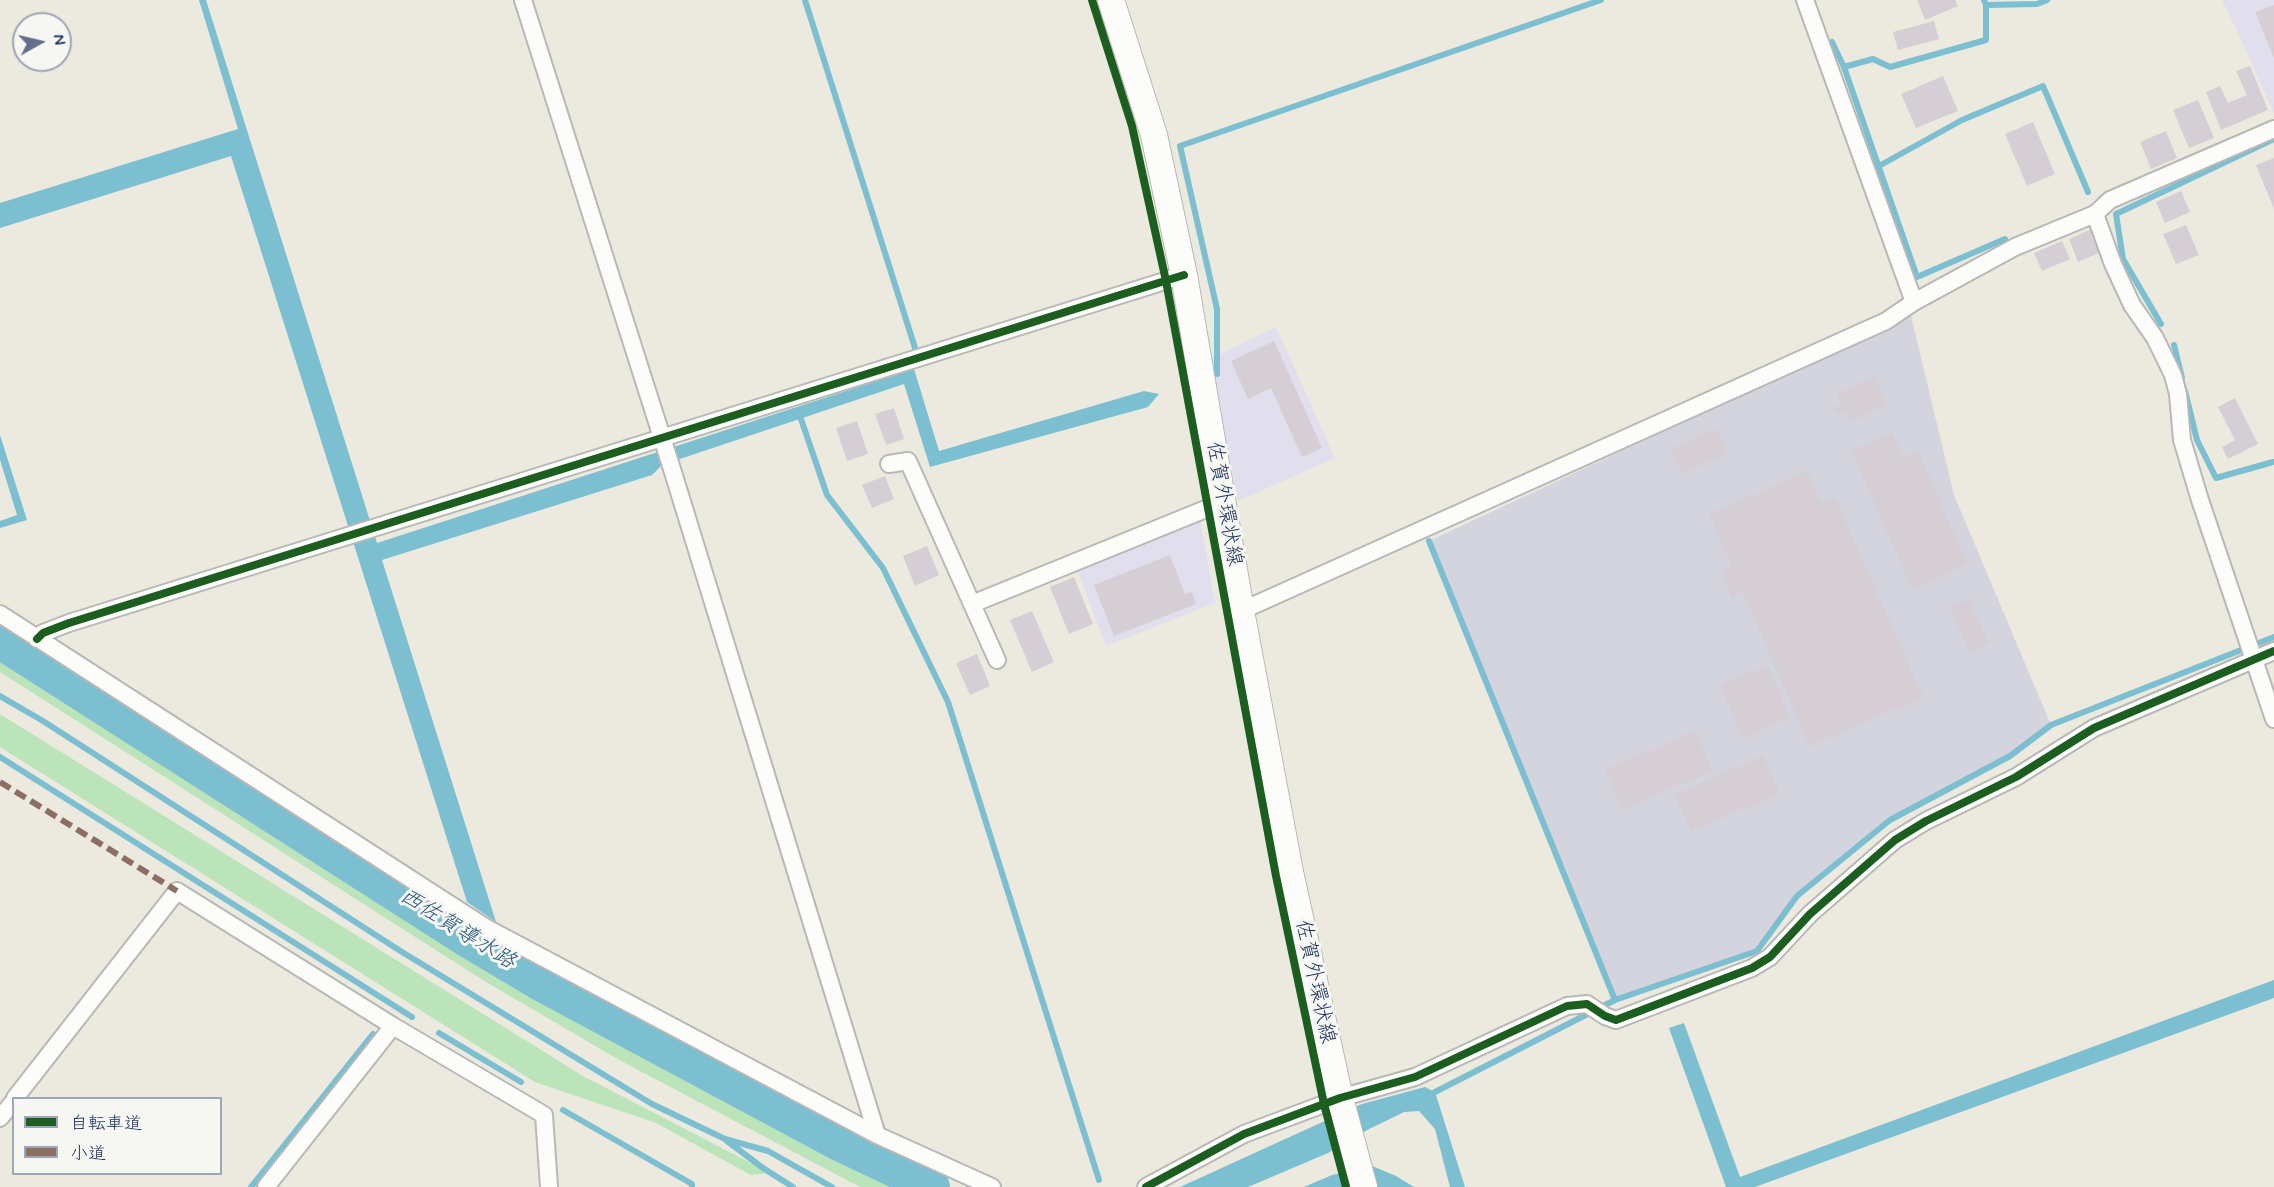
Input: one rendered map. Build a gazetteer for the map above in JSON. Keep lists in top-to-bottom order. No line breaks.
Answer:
{"streets":{"main road":["佐賀外環状線"]},"water":["西佐賀導水路"],"legend":["自転車道","小道"],"north":"right"}
